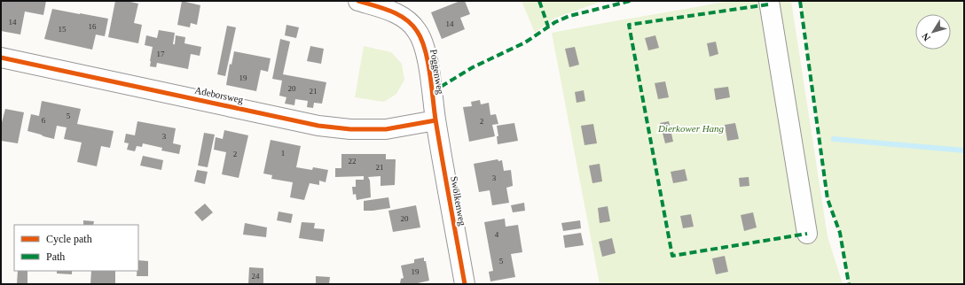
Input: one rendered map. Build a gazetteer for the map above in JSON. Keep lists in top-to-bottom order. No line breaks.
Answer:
{"streets":{"street":["Poggenweg","Adeborsweg","Swölkenweg"]},"crossings":[["Poggenweg","Adeborsweg"],["Poggenweg","Swölkenweg"],["Adeborsweg","Swölkenweg"]],"parks":["Dierkower Hang"],"house_numbers":["14","14","16","15","17","19","20","21","5","6","2","3","1","2","22","21","3","20","4","5","19","24"],"legend":["Cycle path","Path"],"north":"bottom left"}
